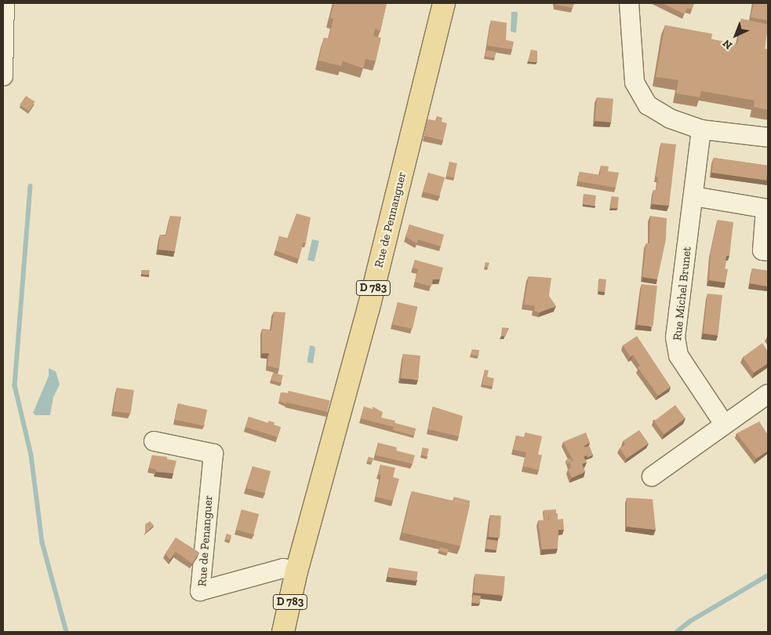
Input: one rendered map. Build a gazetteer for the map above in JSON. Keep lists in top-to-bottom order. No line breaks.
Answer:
{"streets":{"main road":["Rue de Pennanguer","D 783"],"street":["Rue Michel Brunet","Rue de Penanguer"]},"crossings":[["Rue de Pennanguer","D 783"],["Rue de Pennanguer","Rue de Penanguer"],["D 783","Rue de Penanguer"]],"north":"bottom left"}
